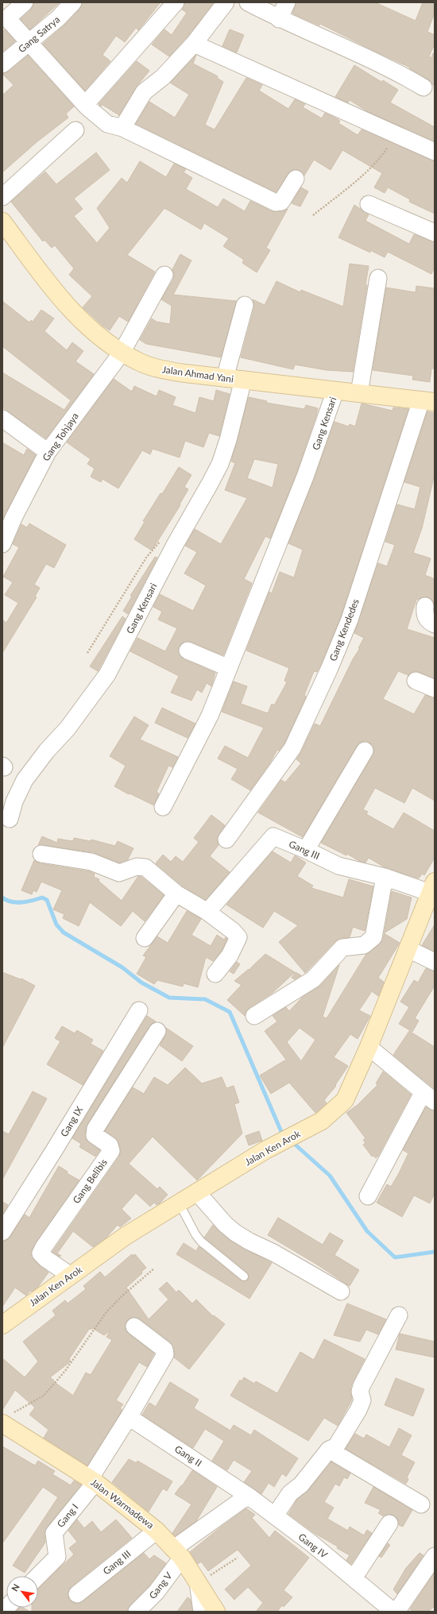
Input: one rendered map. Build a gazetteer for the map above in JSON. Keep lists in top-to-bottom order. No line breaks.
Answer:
{"streets":{"street":["Gang Satrya","Jalan Ahmad Yani","Gang Kensari","Gang Tohjaya","Gang Kendedes","Gang III","Gang IX","Jalan Ken Arok","Gang Belibis","Gang II","Jalan Warmadewa","Gang I","Gang IV","Gang V"]},"crossings":[["Jalan Ahmad Yani","Gang Kensari"],["Jalan Ahmad Yani","Gang Tohjaya"],["Jalan Ahmad Yani","Gang Kendedes"],["Gang III","Jalan Ken Arok"],["Gang III","Jalan Warmadewa"],["Jalan Ken Arok","Gang Belibis"],["Gang II","Gang IV"],["Jalan Warmadewa","Gang I"],["Jalan Warmadewa","Gang V"]],"north":"top left"}
